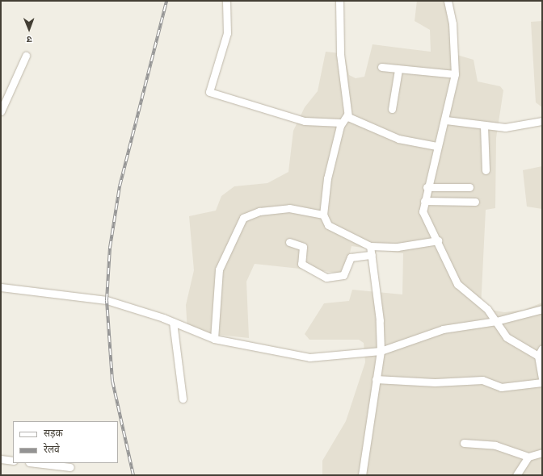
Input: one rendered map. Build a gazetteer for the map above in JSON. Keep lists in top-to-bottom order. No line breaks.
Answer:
{"legend":["सड़क","रेलवे"],"north":"bottom"}
